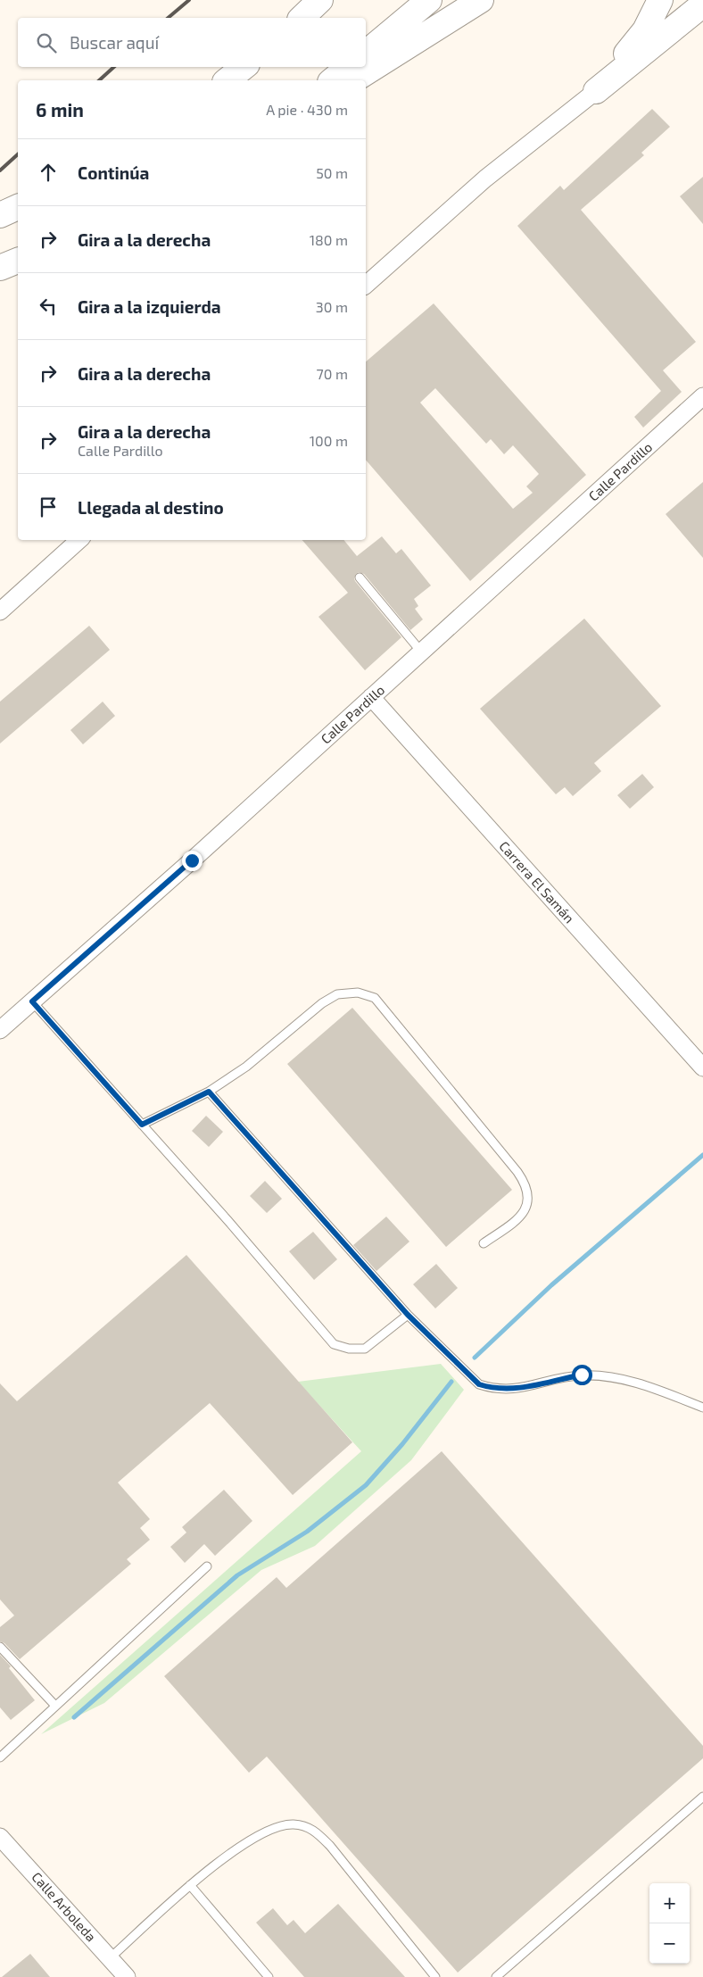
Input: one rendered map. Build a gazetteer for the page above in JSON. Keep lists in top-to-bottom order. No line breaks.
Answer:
{"streets":{"street":["Calle Pardillo","Carrera El Samán","Calle Arboleda"]},"crossings":[["Calle Pardillo","Carrera El Samán"]],"page":{"search":"Buscar aquí","heading":["6 min","A pie · 430 m"],"list":[["Continúa","50 m"],["Gira a la derecha","180 m"],["Gira a la izquierda","30 m"],["Gira a la derecha","70 m"],["Gira a la derecha","Calle Pardillo","100 m"],"Llegada al destino"],"map_buttons":["+","−"]}}
